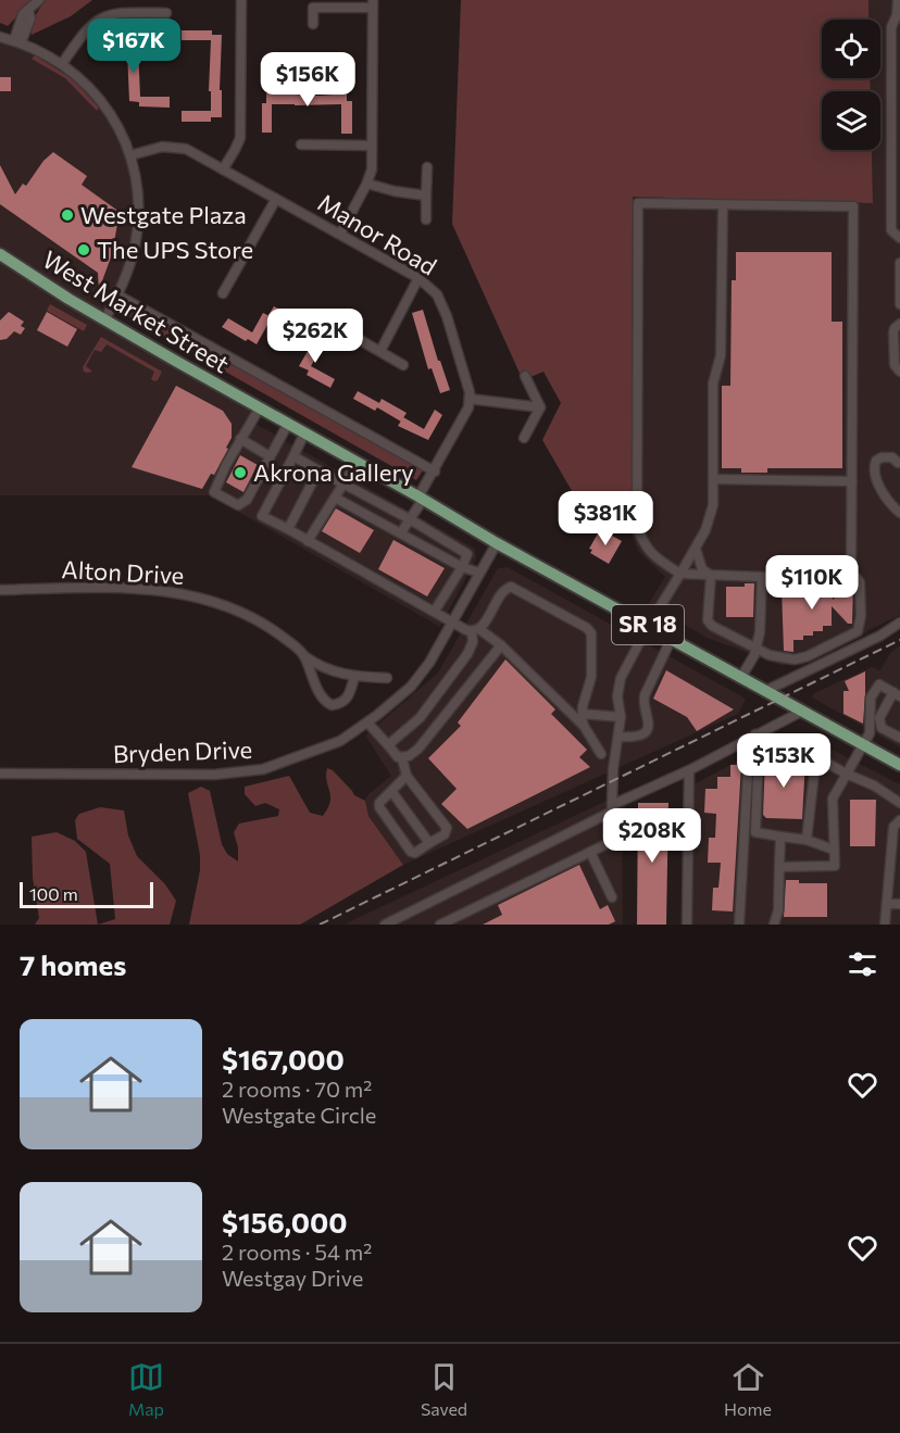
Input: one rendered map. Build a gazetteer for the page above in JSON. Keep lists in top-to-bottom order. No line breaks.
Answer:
{"streets":{"main road":["West Market Street","SR 18"],"street":["Manor Road","Alton Drive","Bryden Drive"]},"crossings":[["West Market Street","Bryden Drive"]],"places":["Westgate Plaza","The UPS Store","Akrona Gallery"],"scale_bar":"100 m","page":{"price":["$167K","$156K","$262K","$381K","$110K","$153K","$208K"],"scale":"100 m","heading":"7 homes","list":[{"name":"$167,000","note":"2 rooms · 70 m² · Westgate Circle"},{"name":"$156,000","note":"2 rooms · 54 m² · Westgay Drive"}],"tabs":["Map","Saved","Home"]}}
